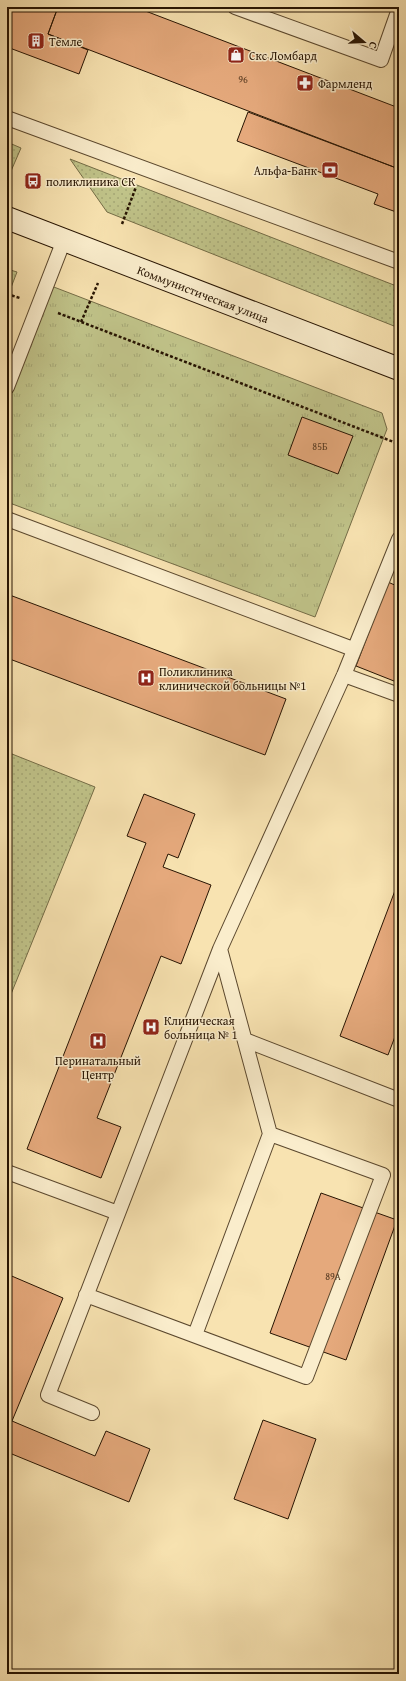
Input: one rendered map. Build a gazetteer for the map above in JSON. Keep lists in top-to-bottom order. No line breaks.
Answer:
{"streets":{"main road":["Коммунистическая улица"]},"places":{"building":["Темле"],"shop":["Скс Ломбард"],"pharmacy":["Фармленд"],"bank":["Альфа-Банк"],"bus stop":["поликлиника СК"],"hospital":["Поликлиника клинической больницы №1","Клиническая больница № 1","Перинатальный Центр"]},"house_numbers":["96","85Б","89А"],"north":"right"}
